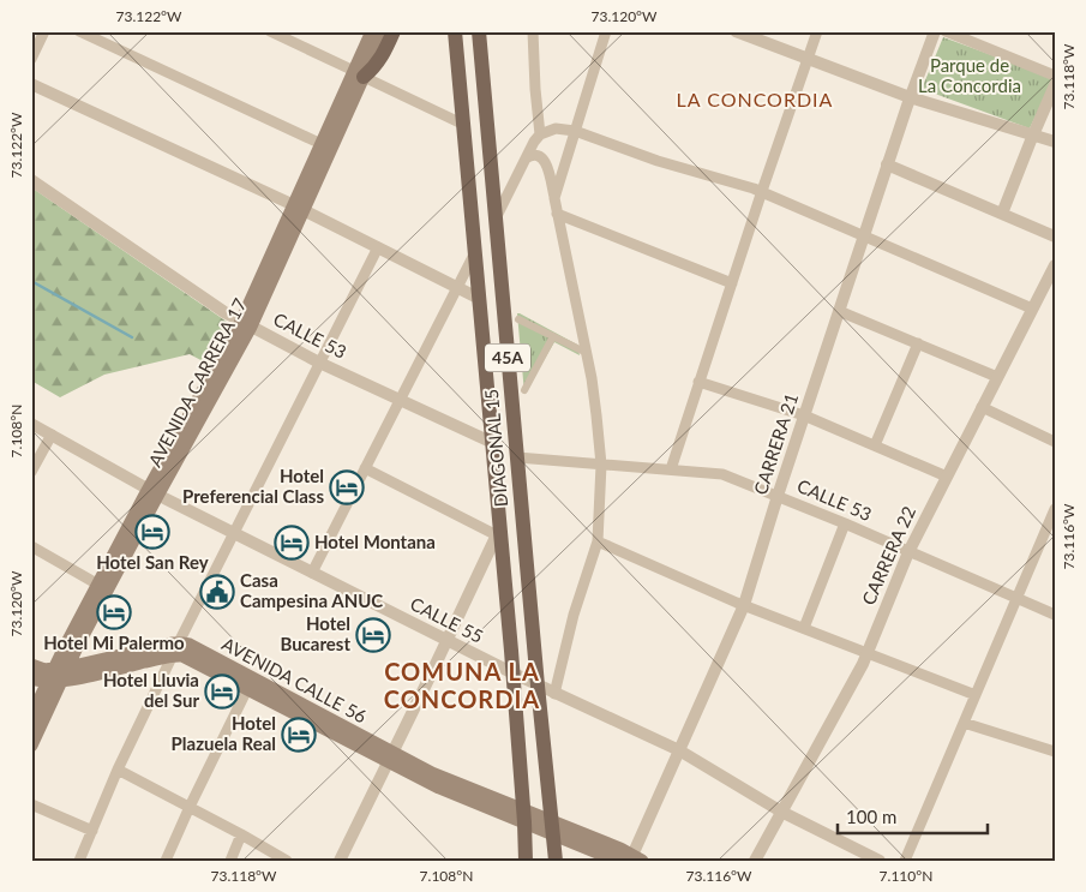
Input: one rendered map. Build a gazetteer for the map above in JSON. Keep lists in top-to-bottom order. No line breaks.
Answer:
{"streets":{"main road":["45A","AVENIDA CARRERA 17","DIAGONAL 15","AVENIDA CALLE 56"],"street":["CALLE 53","CARRERA 21","CARRERA 22","CALLE 55"]},"crossings":[["CALLE 53","AVENIDA CARRERA 17"],["CALLE 53","CARRERA 21"],["CALLE 53","DIAGONAL 15"],["CALLE 53","CARRERA 22"],["AVENIDA CARRERA 17","CALLE 55"],["AVENIDA CARRERA 17","AVENIDA CALLE 56"],["CARRERA 21","CALLE 55"],["CARRERA 21","AVENIDA CALLE 56"],["DIAGONAL 15","CALLE 55"],["DIAGONAL 15","AVENIDA CALLE 56"],["CARRERA 22","CALLE 55"]],"districts":["LA CONCORDIA","COMUNA LA CONCORDIA"],"parks":["Parque de La Concordia"],"places":{"hotel":["Hotel Preferencial Class","Hotel San Rey","Hotel Montana","Hotel Mi Palermo","Hotel Bucarest","Hotel Lluvia del Sur","Hotel Plazuela Real"],"public building":["Casa Campesina ANUC"]},"scale_bar":"100 m","coordinates":["73.122°W","73.120°W","73.118°W","7.108°N","73.116°W","7.110°N"]}
